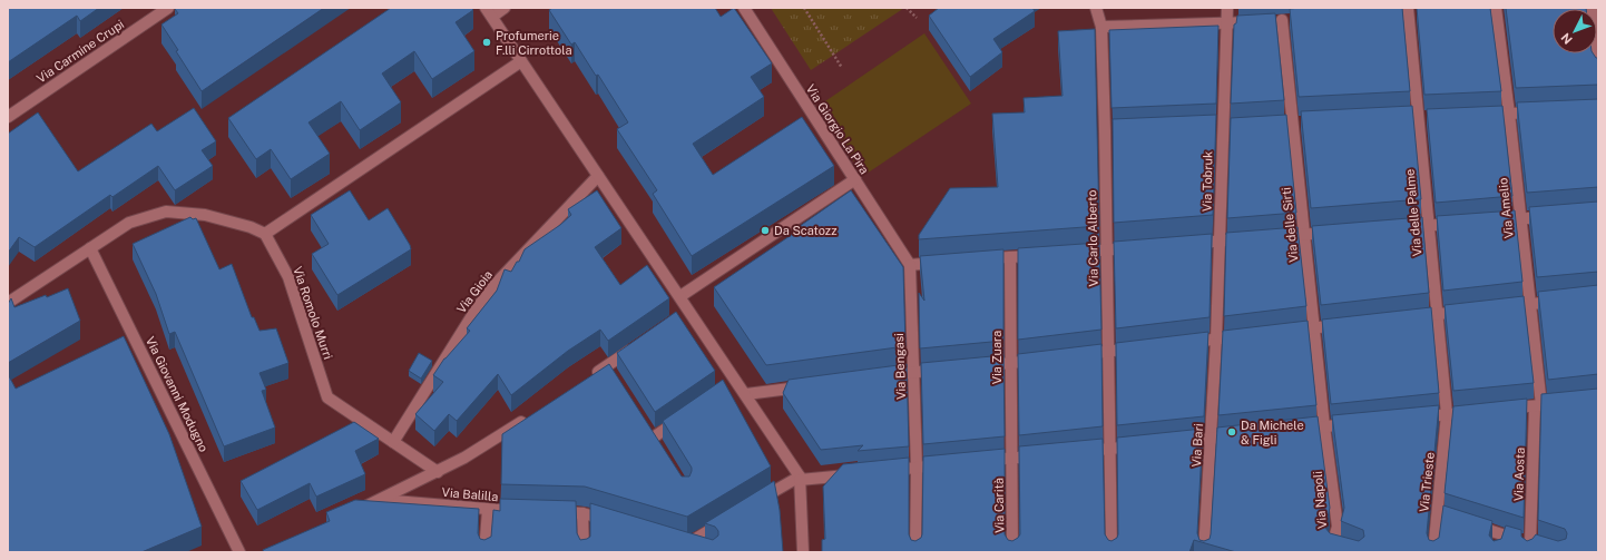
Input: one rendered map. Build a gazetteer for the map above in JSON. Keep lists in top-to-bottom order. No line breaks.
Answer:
{"streets":{"street":["Via Carmine Crupi","Via Giorgio La Pira","Via Tobruk","Via Amelio","Via delle Palme","Via delle Sirti","Via Carlo Alberto","Via Gioia","Via Romolo Murri","Via Zuara","Via Bengasi","Via Giovanni Modugno","Via Bari","Via Aosta","Via Trieste","Via Balilla","Via Napoli","Via Carità"]},"crossings":[["Via Giorgio La Pira","Via Bengasi"],["Via Tobruk","Via delle Sirti"],["Via Tobruk","Via Bari"],["Via Amelio","Via Aosta"],["Via delle Palme","Via Trieste"],["Via delle Sirti","Via Napoli"],["Via Gioia","Via Romolo Murri"],["Via Zuara","Via Carità"]],"places":["Profumerie F.lli Cirrottola","Da Scatozz","Da Michele & Figli"],"north":"bottom left"}
